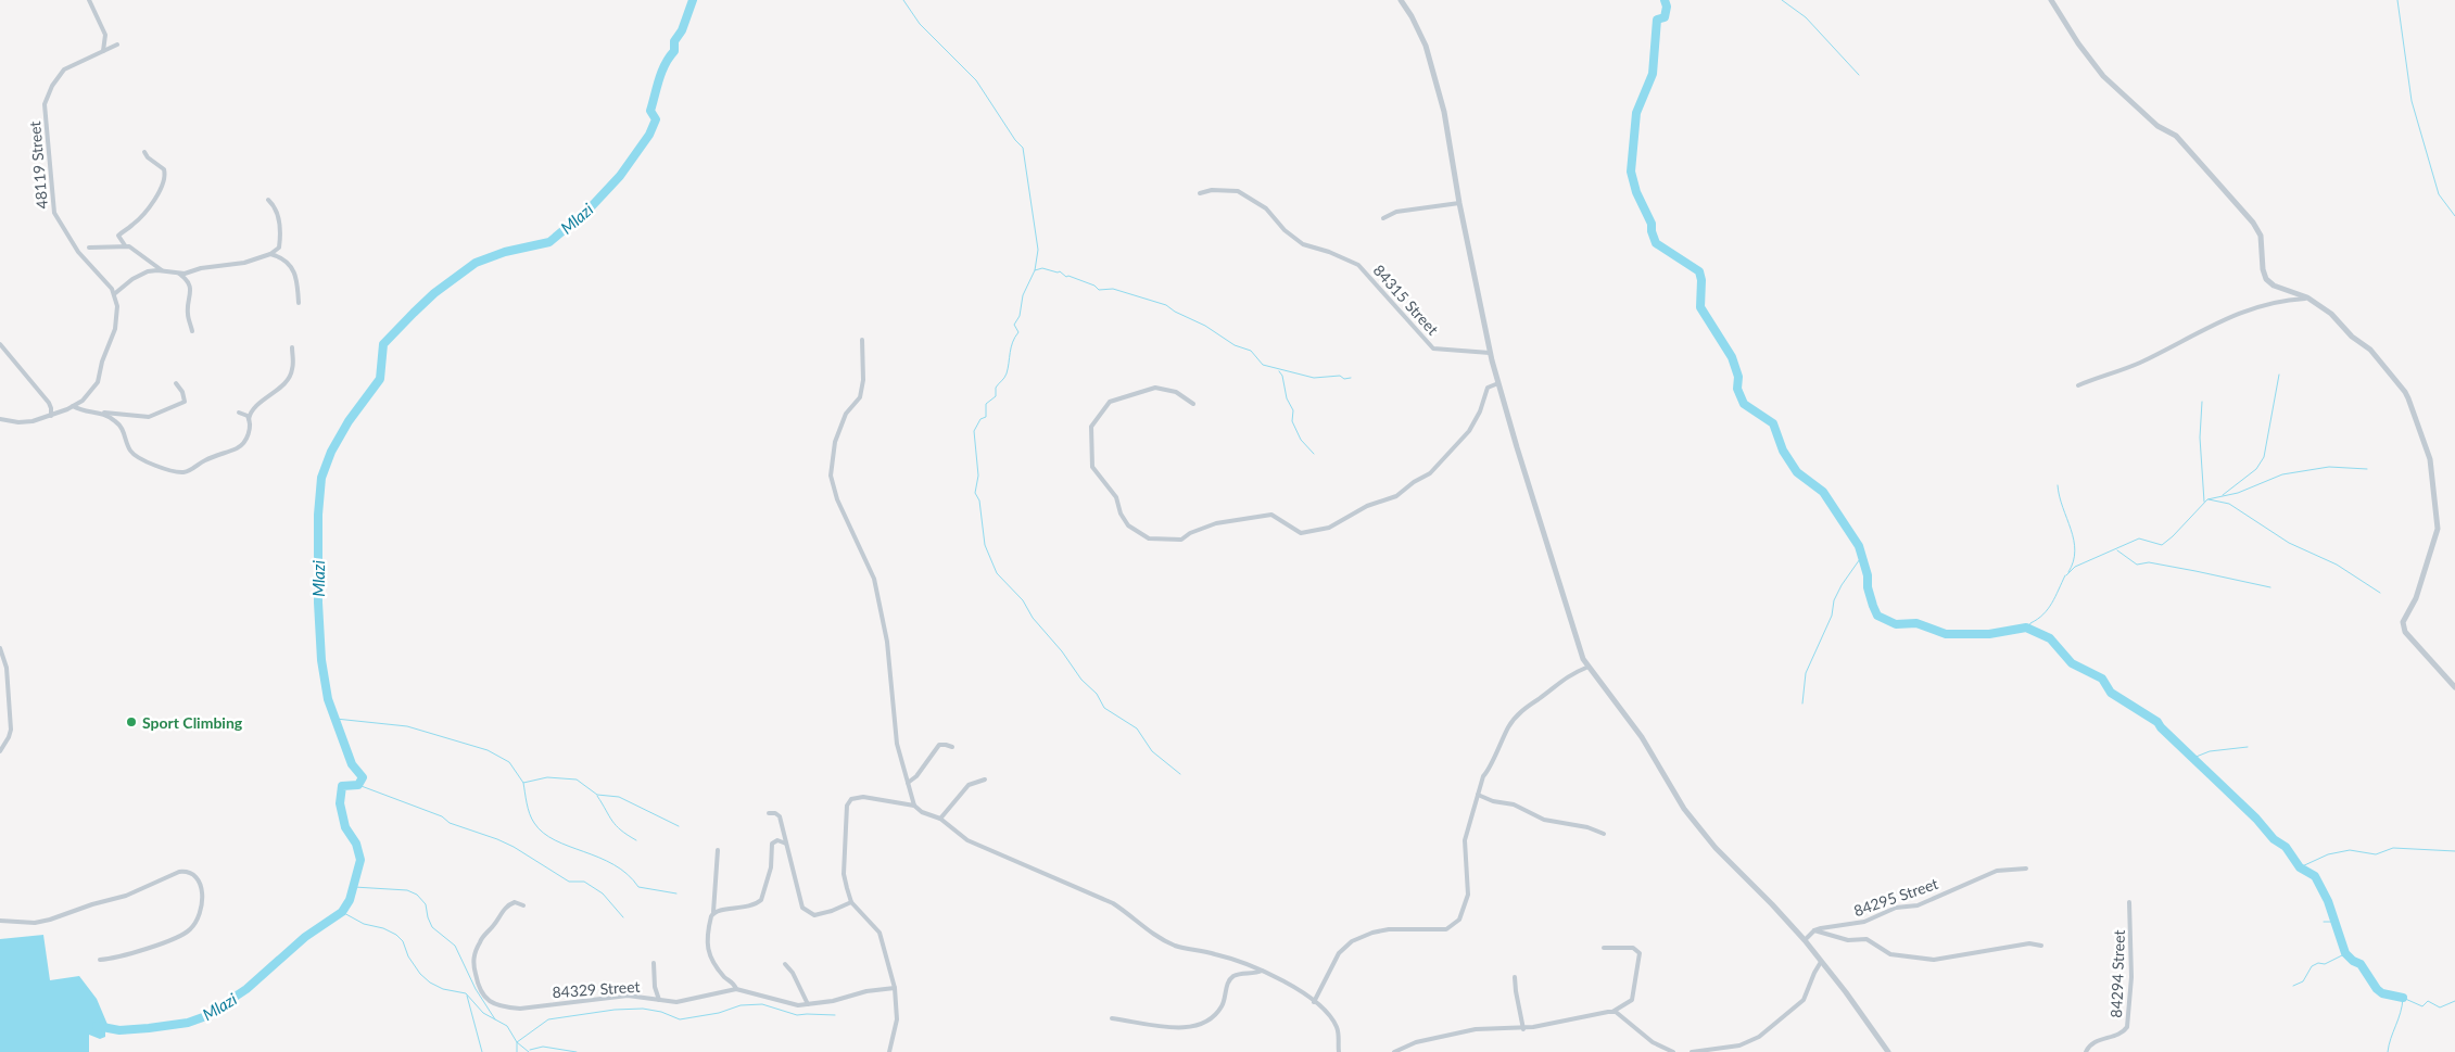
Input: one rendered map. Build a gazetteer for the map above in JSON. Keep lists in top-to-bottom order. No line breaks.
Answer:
{"streets":{"street":["48119 Street","84315 Street","84295 Street","84294 Street","84329 Street"]},"water":["Mlazi"],"places":["Sport Climbing"]}
